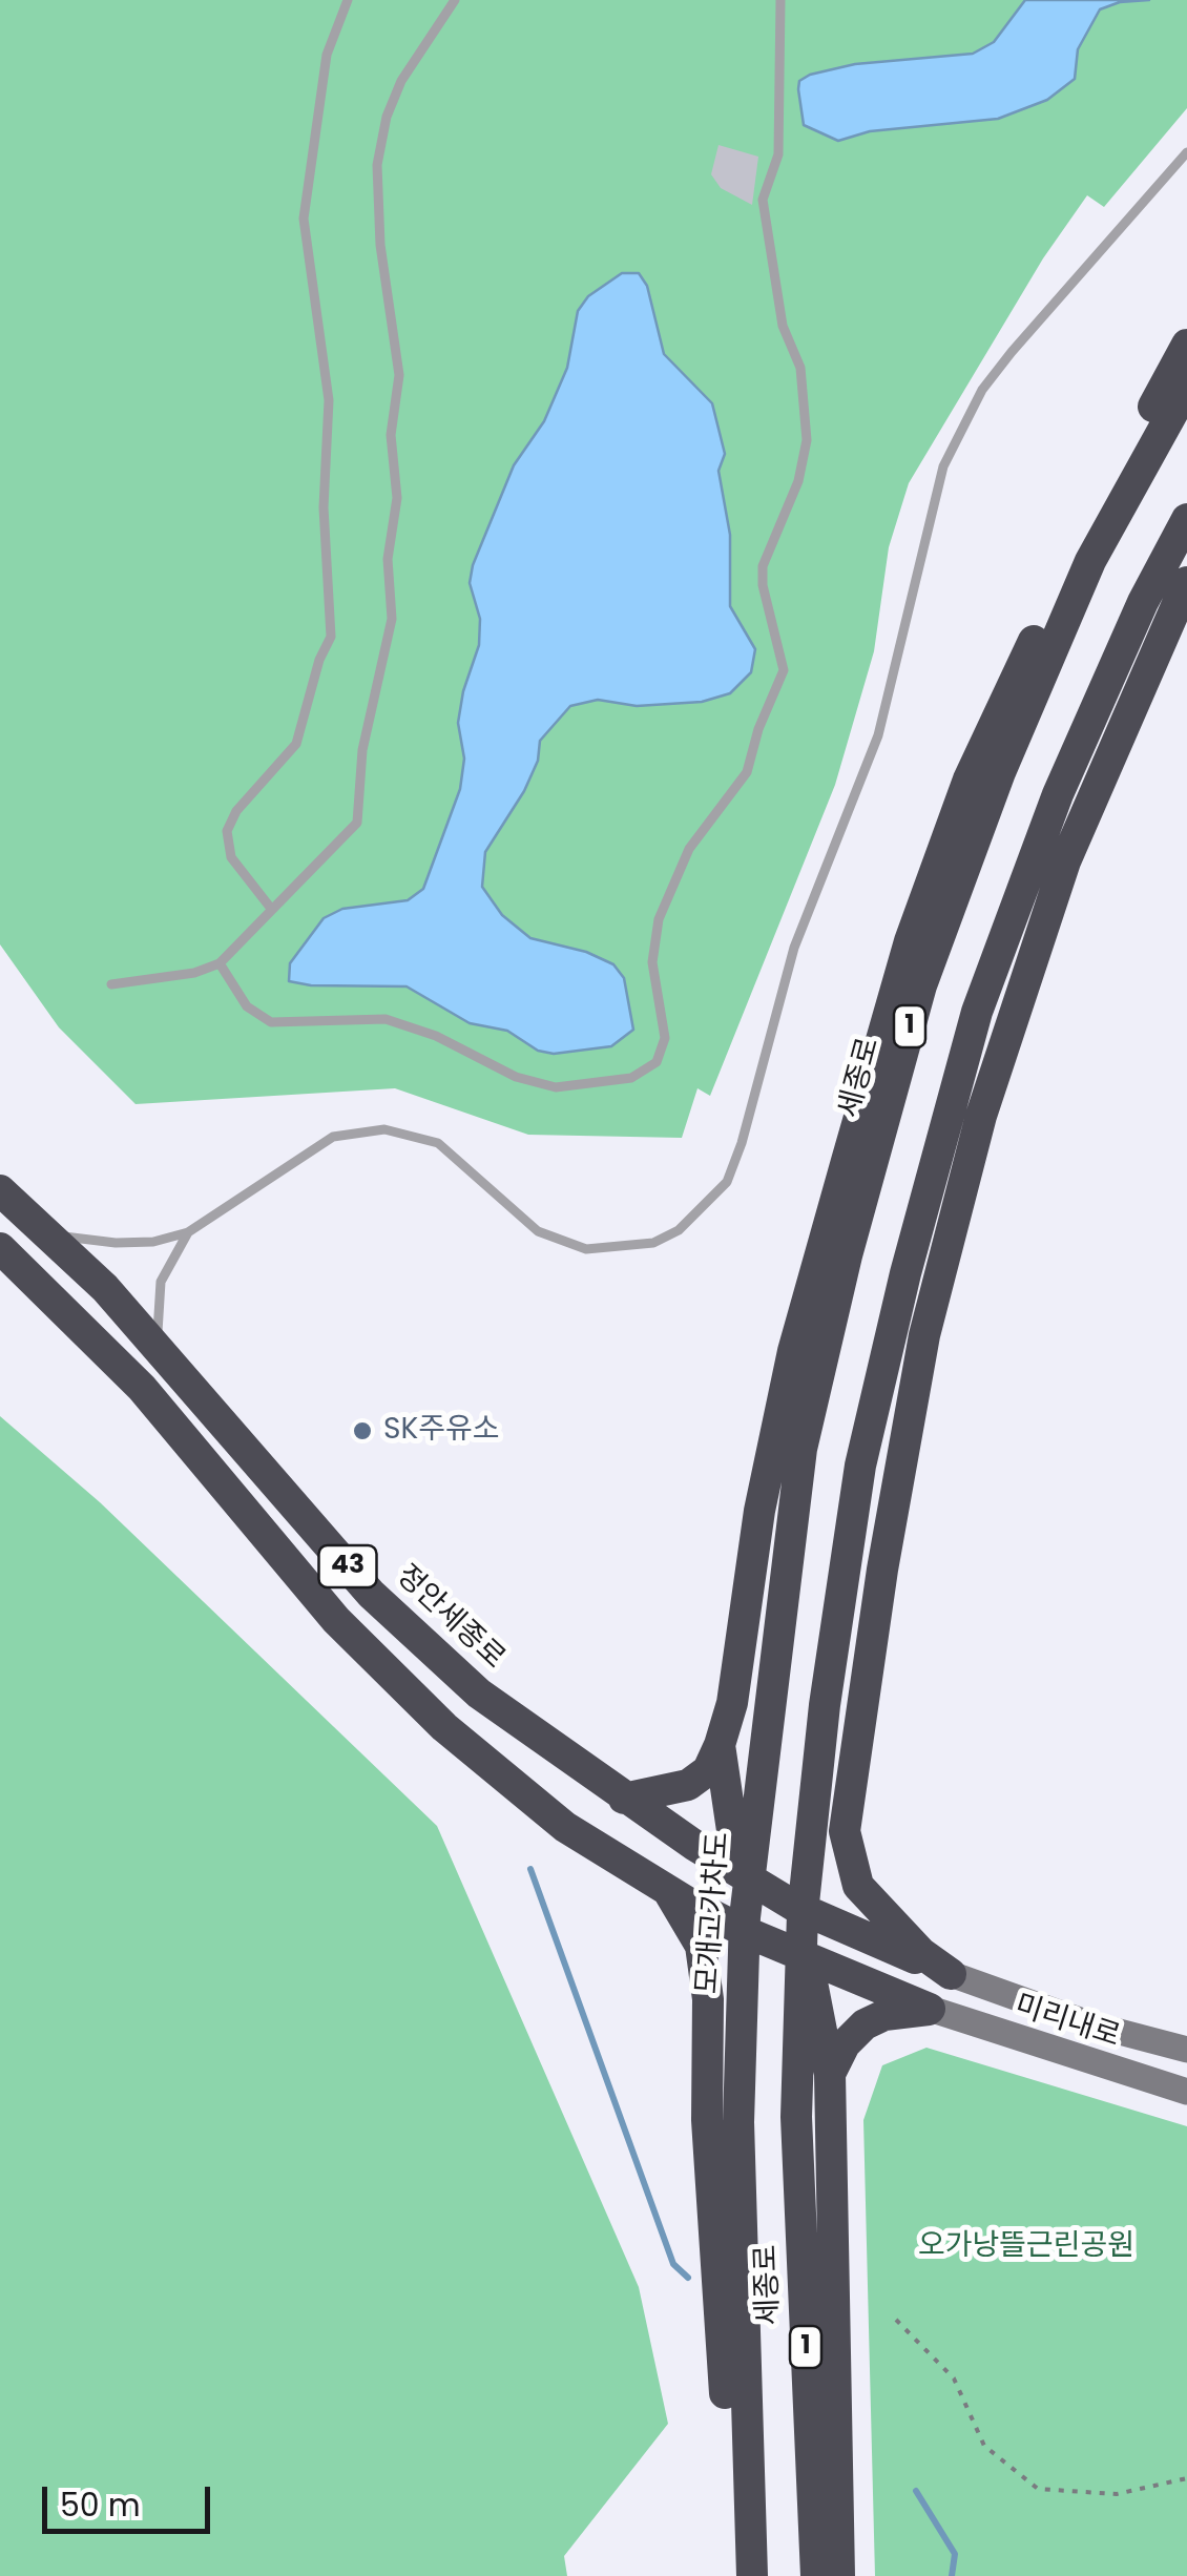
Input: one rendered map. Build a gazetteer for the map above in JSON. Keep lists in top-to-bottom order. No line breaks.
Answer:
{"streets":{"highway":["1","세종로","43","정안세종로","모개고가차도"],"main road":["미리내로"]},"crossings":[["세종로","모개고가차도"],["43","미리내로"],["정안세종로","미리내로"]],"parks":["오가낭뜰근린공원"],"places":["SK주유소"],"scale_bar":"50 m"}
